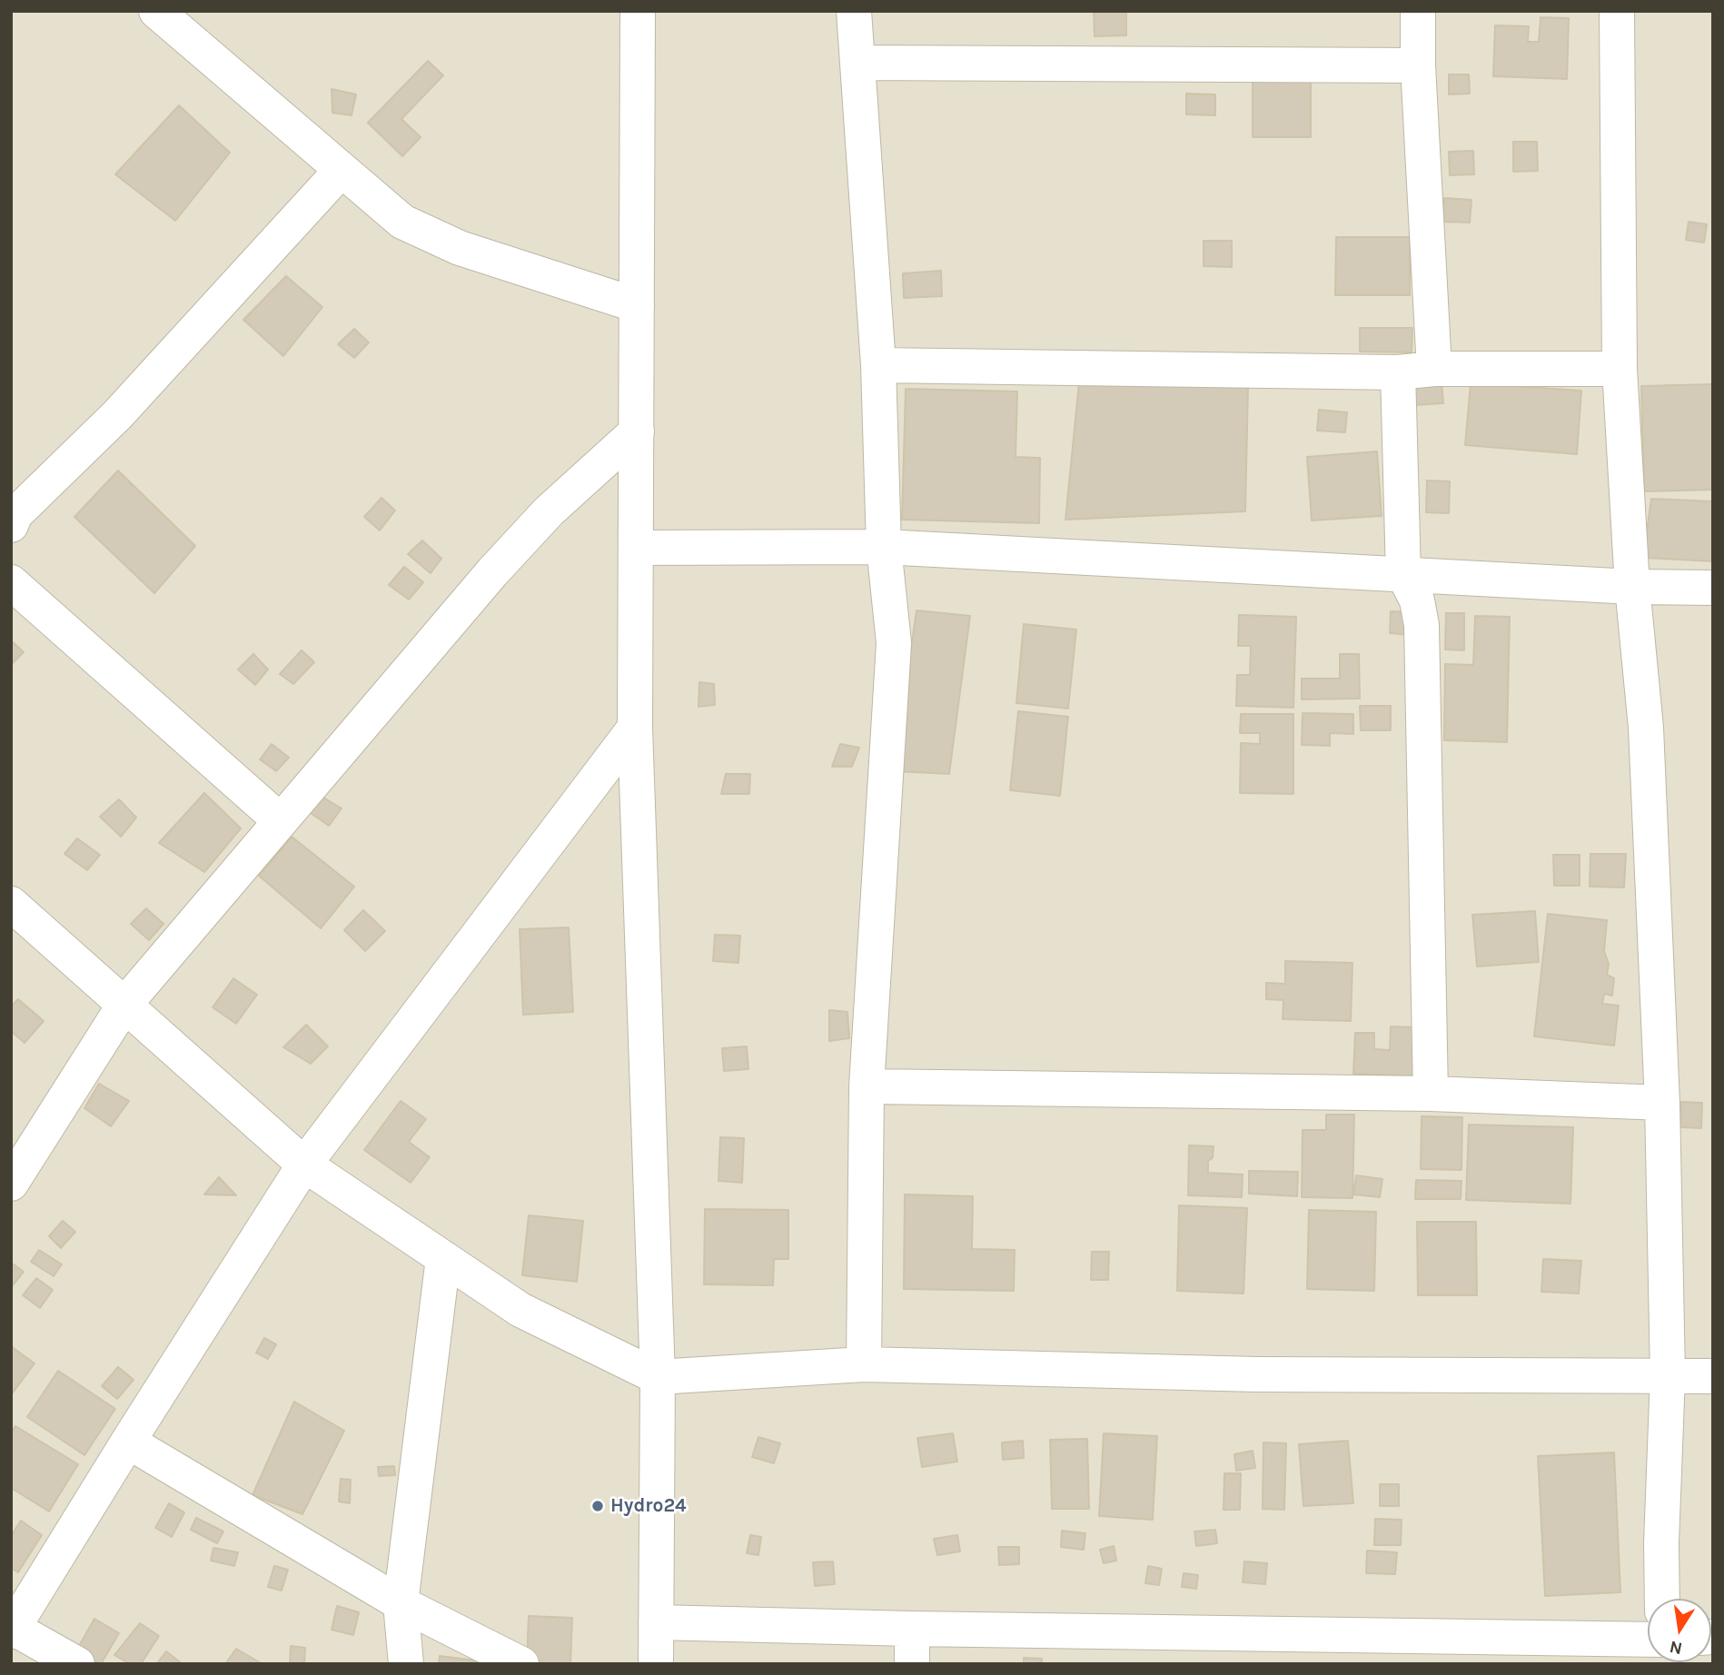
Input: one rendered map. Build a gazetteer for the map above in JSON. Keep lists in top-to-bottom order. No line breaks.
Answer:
{"places":["Hydro24"],"north":"bottom"}
